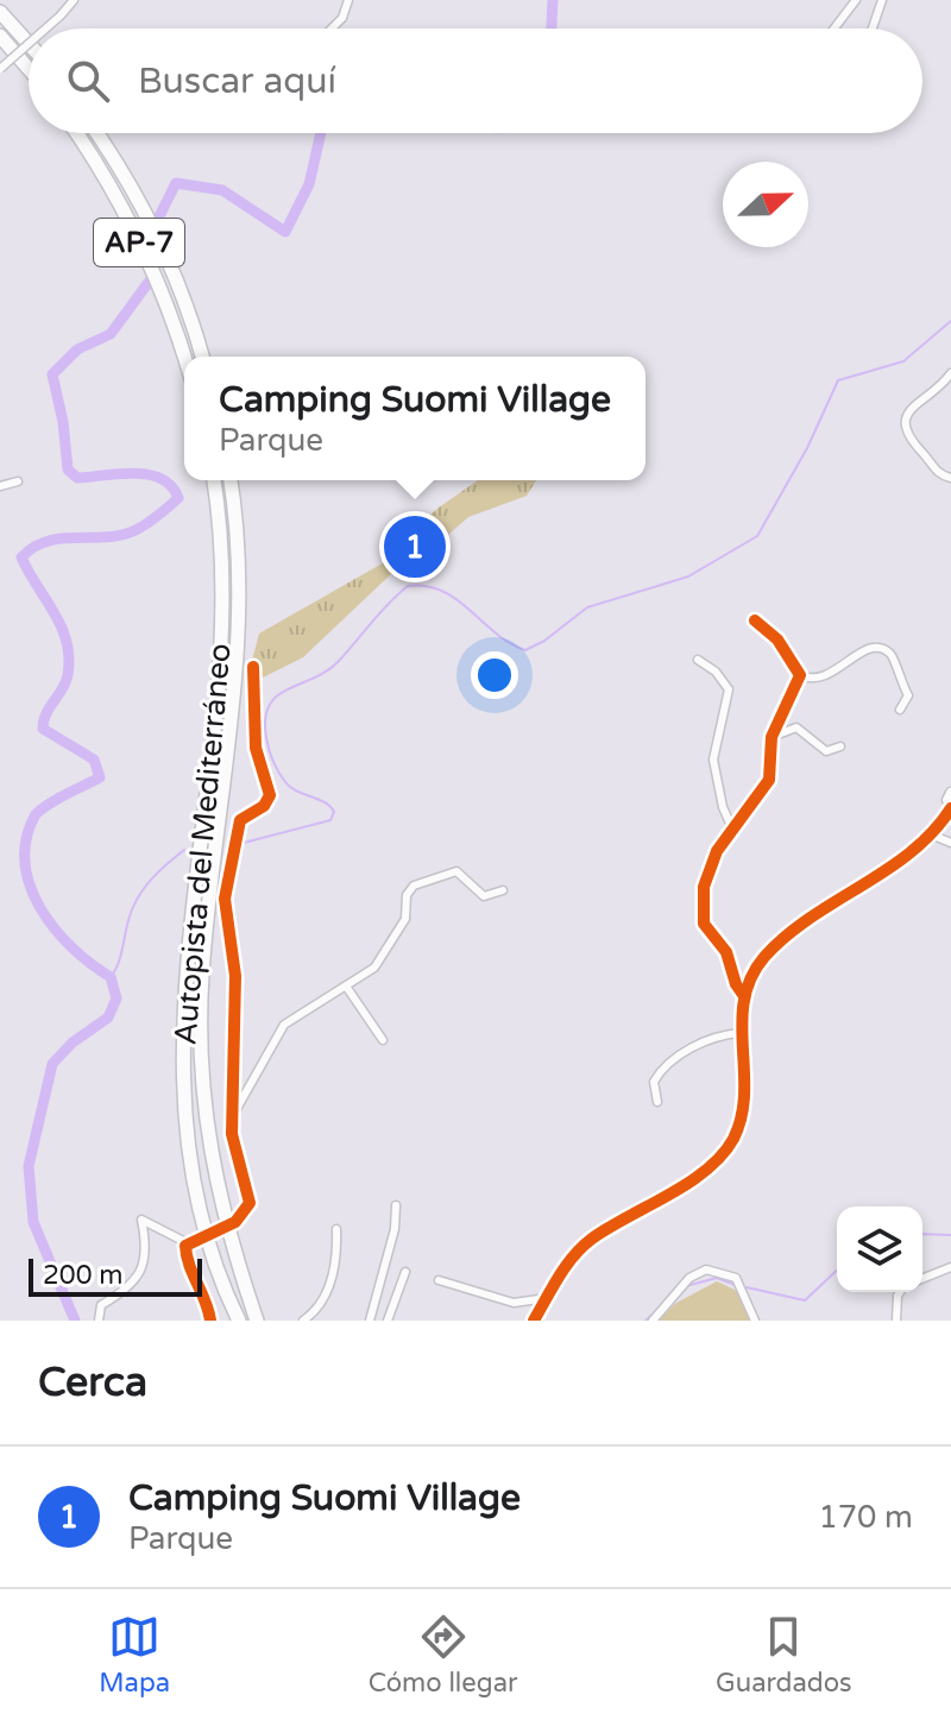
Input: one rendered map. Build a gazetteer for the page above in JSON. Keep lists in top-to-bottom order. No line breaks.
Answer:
{"streets":{"highway":["AP-7","Autopista del Mediterráneo"]},"scale_bar":"200 m","north":"right","page":{"search":"Buscar aquí","popup":["Camping Suomi Village","Parque"],"pins":"1","scale":"200 m","heading":"Cerca","list":[{"mark":"1","name":"Camping Suomi Village","note":"Parque","value":"170 m"}],"nav":["Mapa","Cómo llegar","Guardados"]}}
